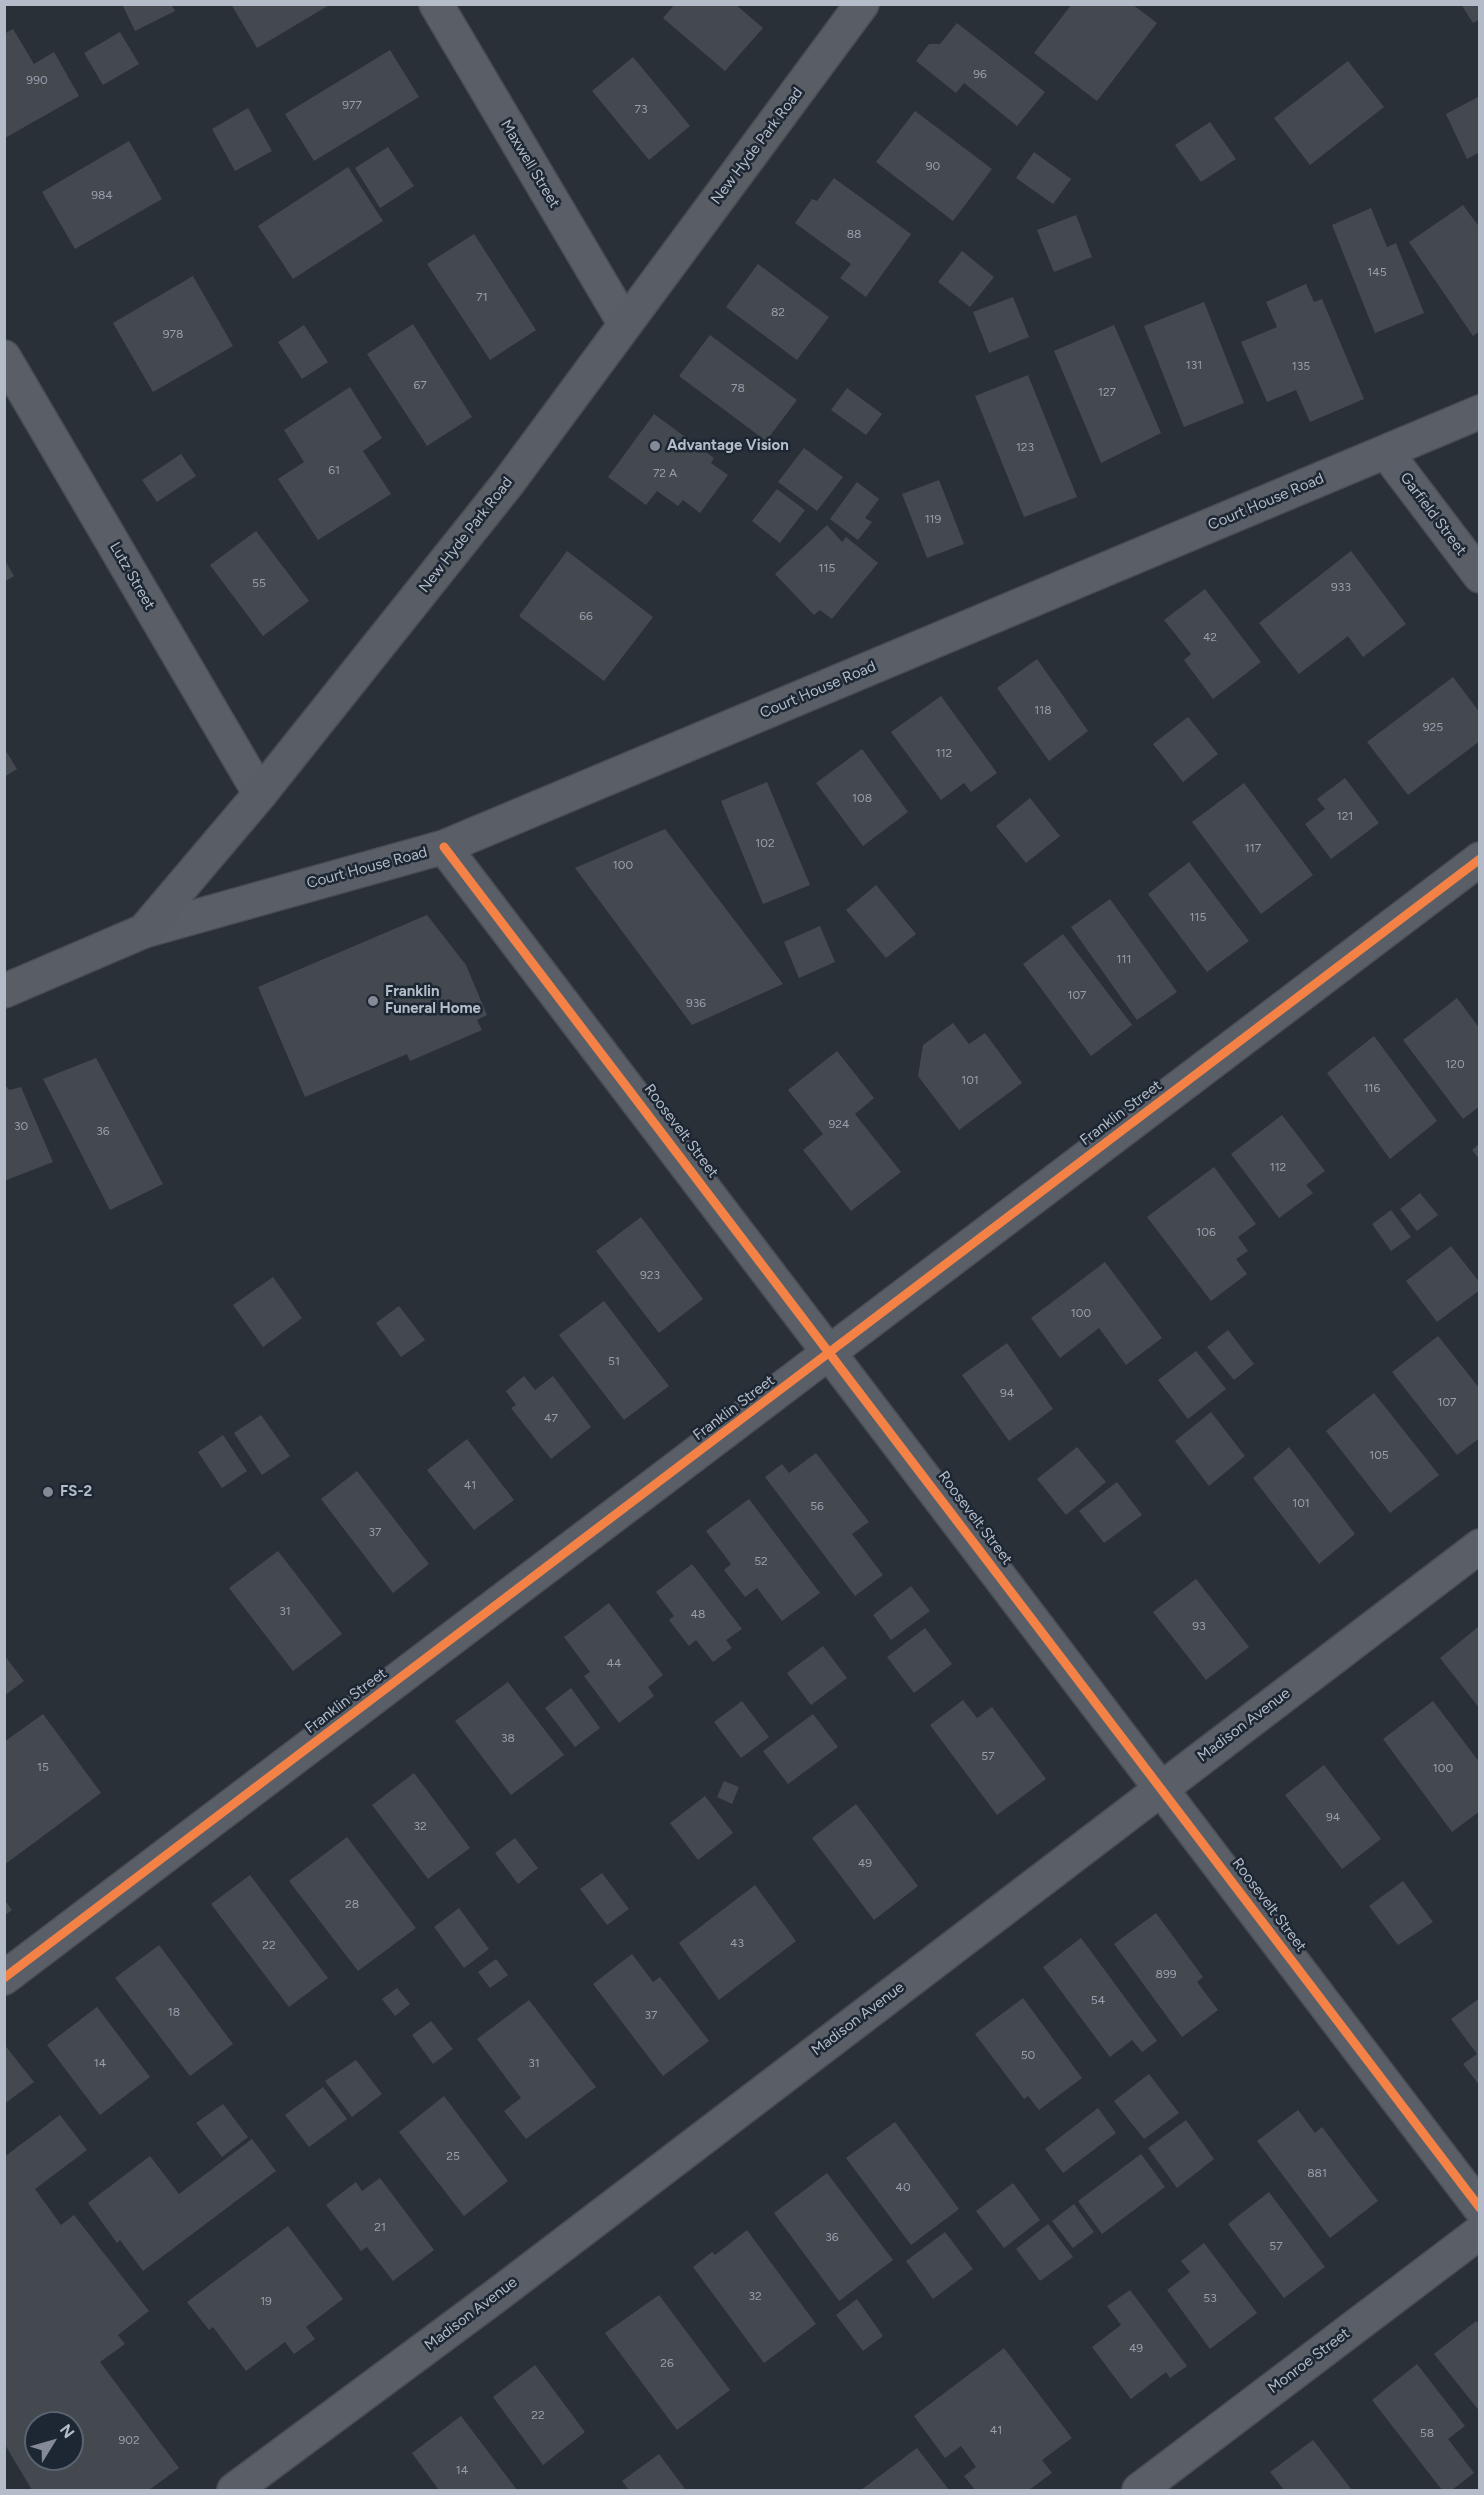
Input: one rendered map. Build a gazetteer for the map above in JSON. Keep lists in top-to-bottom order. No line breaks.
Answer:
{"streets":{"main road":["New Hyde Park Road"],"street":["Maxwell Street","Court House Road","Garfield Street","Lutz Street","Franklin Street","Roosevelt Street","Madison Avenue","Monroe Street"]},"crossings":[["New Hyde Park Road","Maxwell Street"],["New Hyde Park Road","Court House Road"],["New Hyde Park Road","Lutz Street"],["Court House Road","Garfield Street"],["Court House Road","Roosevelt Street"],["Franklin Street","Roosevelt Street"],["Roosevelt Street","Madison Avenue"]],"places":["Advantage Vision","Franklin Funeral Home","FS-2"],"house_numbers":["96","990","977","73","90","984","88","145","71","82","978","131","135","67","78","127","123","61","72 A","119","115","55","933","66","42","118","925","112","108","121","102","117","100","115","111","107","936","120","101","116","924","30","36","112","106","923","100","51","94","107","47","105","41","101","56","37","52","31","48","93","44","38","57","15","100","94","32","49","28","43","22","899","54","18","37","50","14","31","25","881","40","21","36","57","32","53","19","49","26","22","41","58","902","14"],"north":"top right"}
